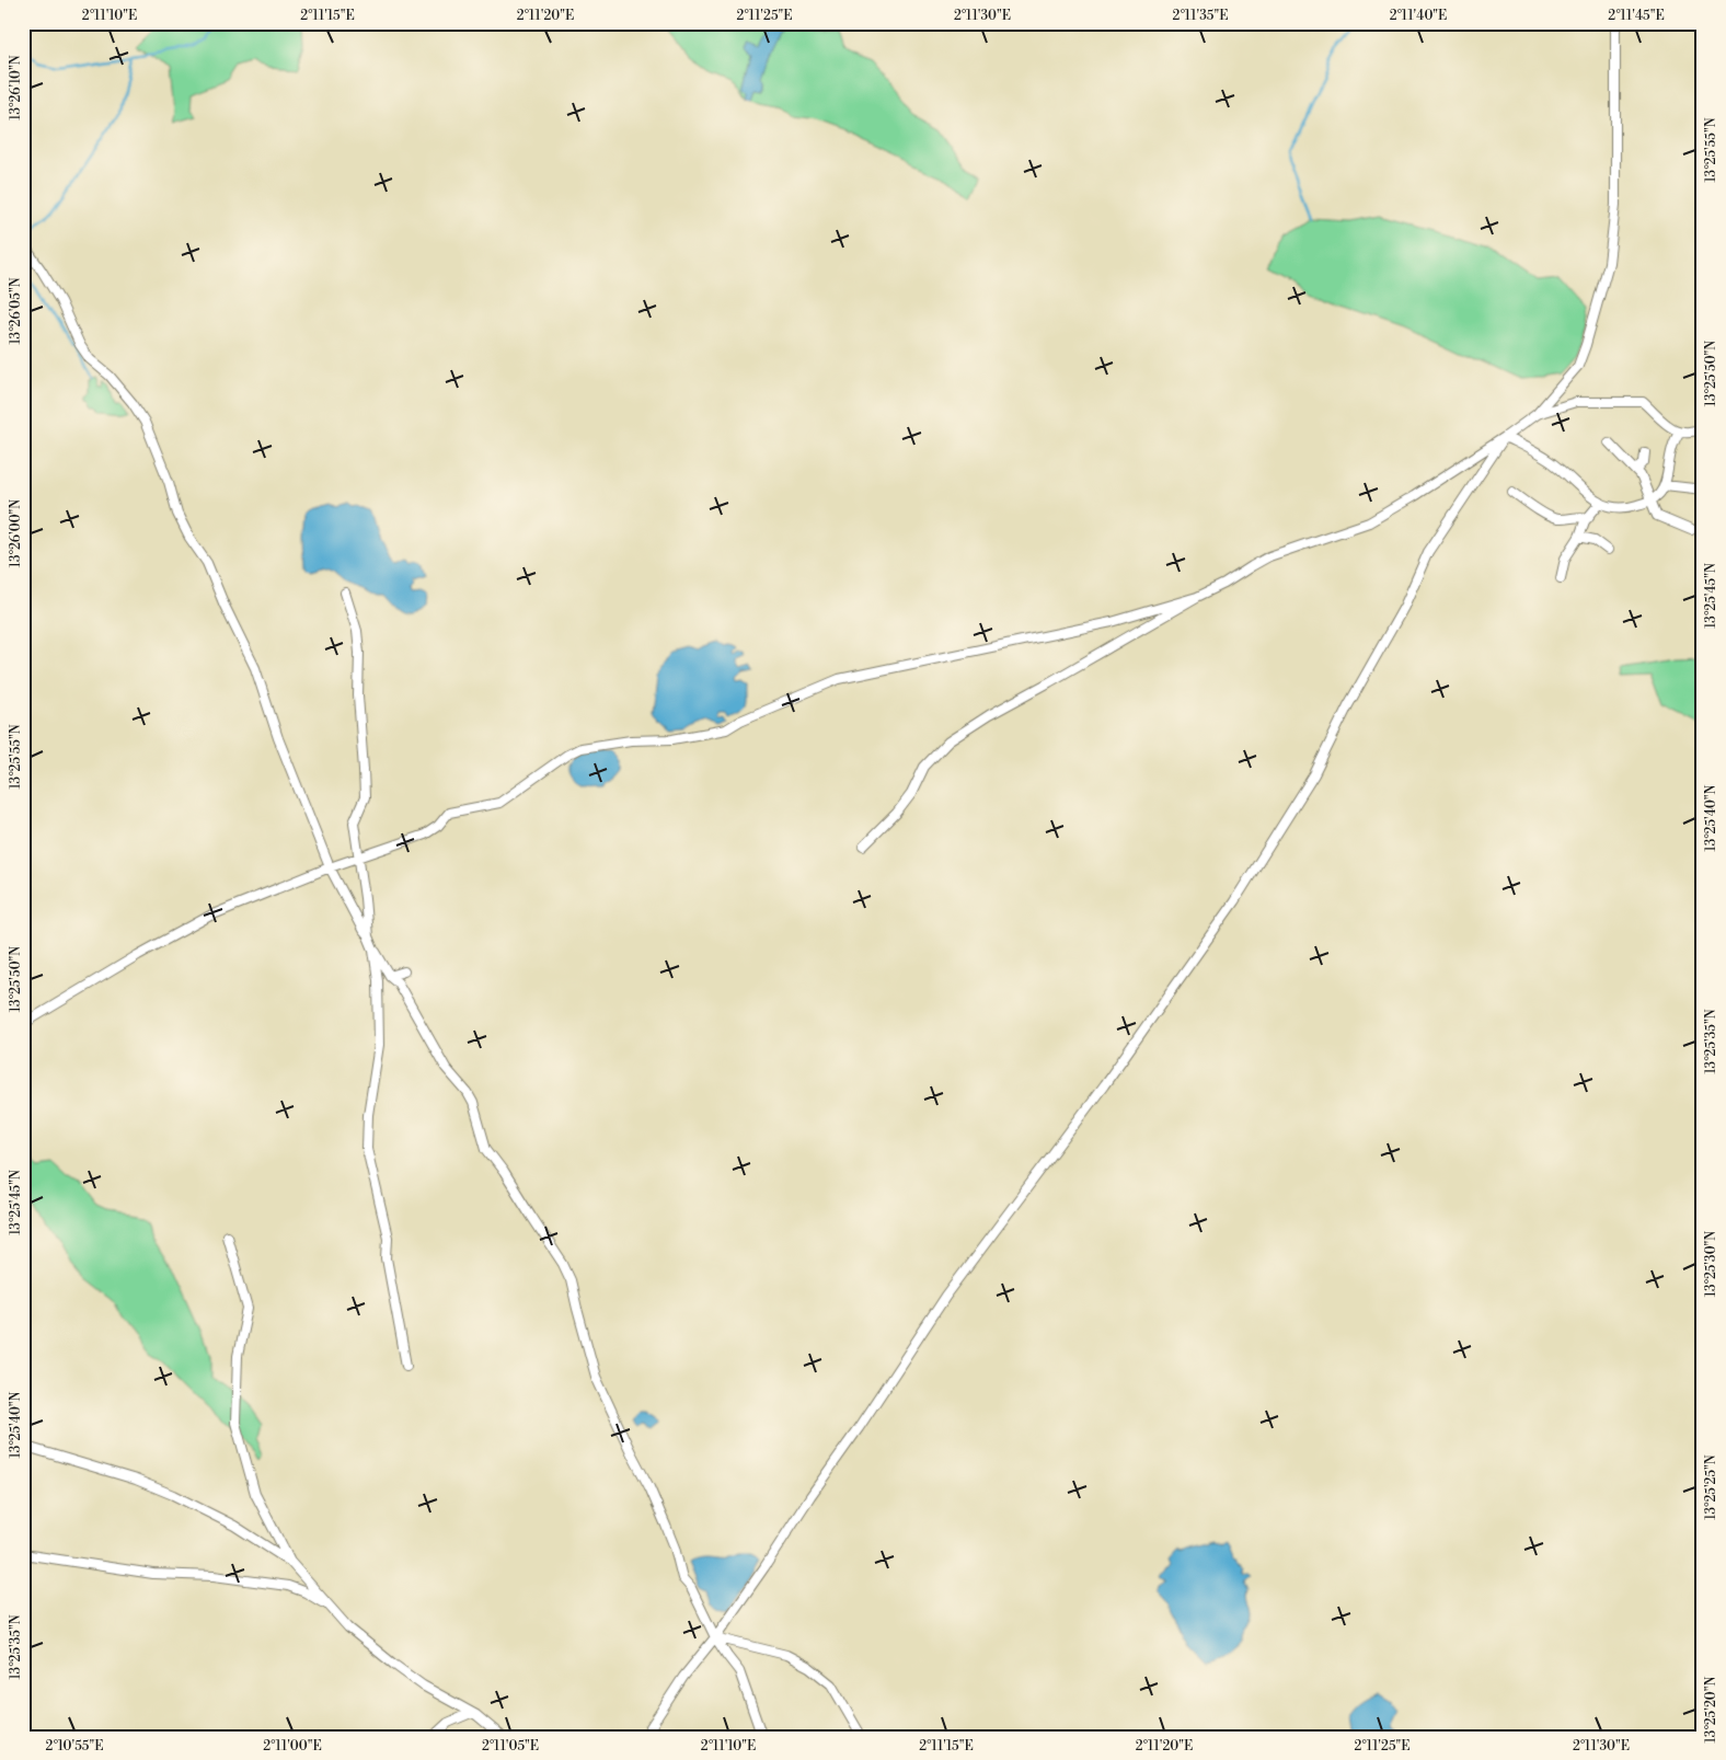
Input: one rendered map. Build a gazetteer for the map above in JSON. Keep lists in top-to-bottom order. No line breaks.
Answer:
{"coordinates":["2°11'10\"E","2°11'15\"E","2°11'20\"E","2°11'25\"E","2°11'30\"E","2°11'35\"E","2°11'40\"E","2°11'45\"E","13°26'10\"N","13°25'55\"N","13°26'05\"N","13°25'50\"N","13°26'00\"N","13°25'45\"N","13°25'40\"N","13°25'35\"N","13°25'30\"N","13°25'25\"N","13°25'20\"N","2°10'55\"E","2°11'00\"E","2°11'05\"E"]}
